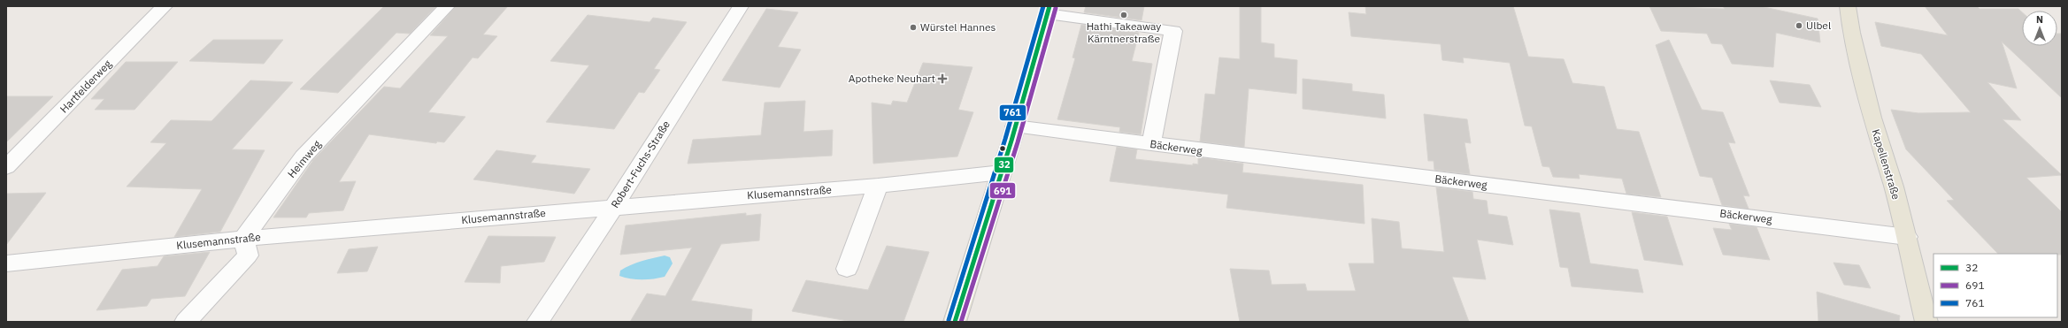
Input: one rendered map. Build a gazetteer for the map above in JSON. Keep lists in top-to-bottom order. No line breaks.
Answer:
{"streets":{"main road":["Kapellenstraße"],"street":["Hartfelderweg","Bäckerweg","Heimweg","Robert-Fuchs-Straße","Klusemannstraße"]},"crossings":[["Bäckerweg","Kapellenstraße"],["Heimweg","Klusemannstraße"],["Robert-Fuchs-Straße","Klusemannstraße"]],"places":{"other":["Hathi Takeaway Kärntnerstraße","Ulbel","Würstel Hannes"],"health":["Apotheke Neuhart"]},"lines":["transit line 32","transit line 761","transit line 691"],"legend":["32","691","761"],"north":"top"}
